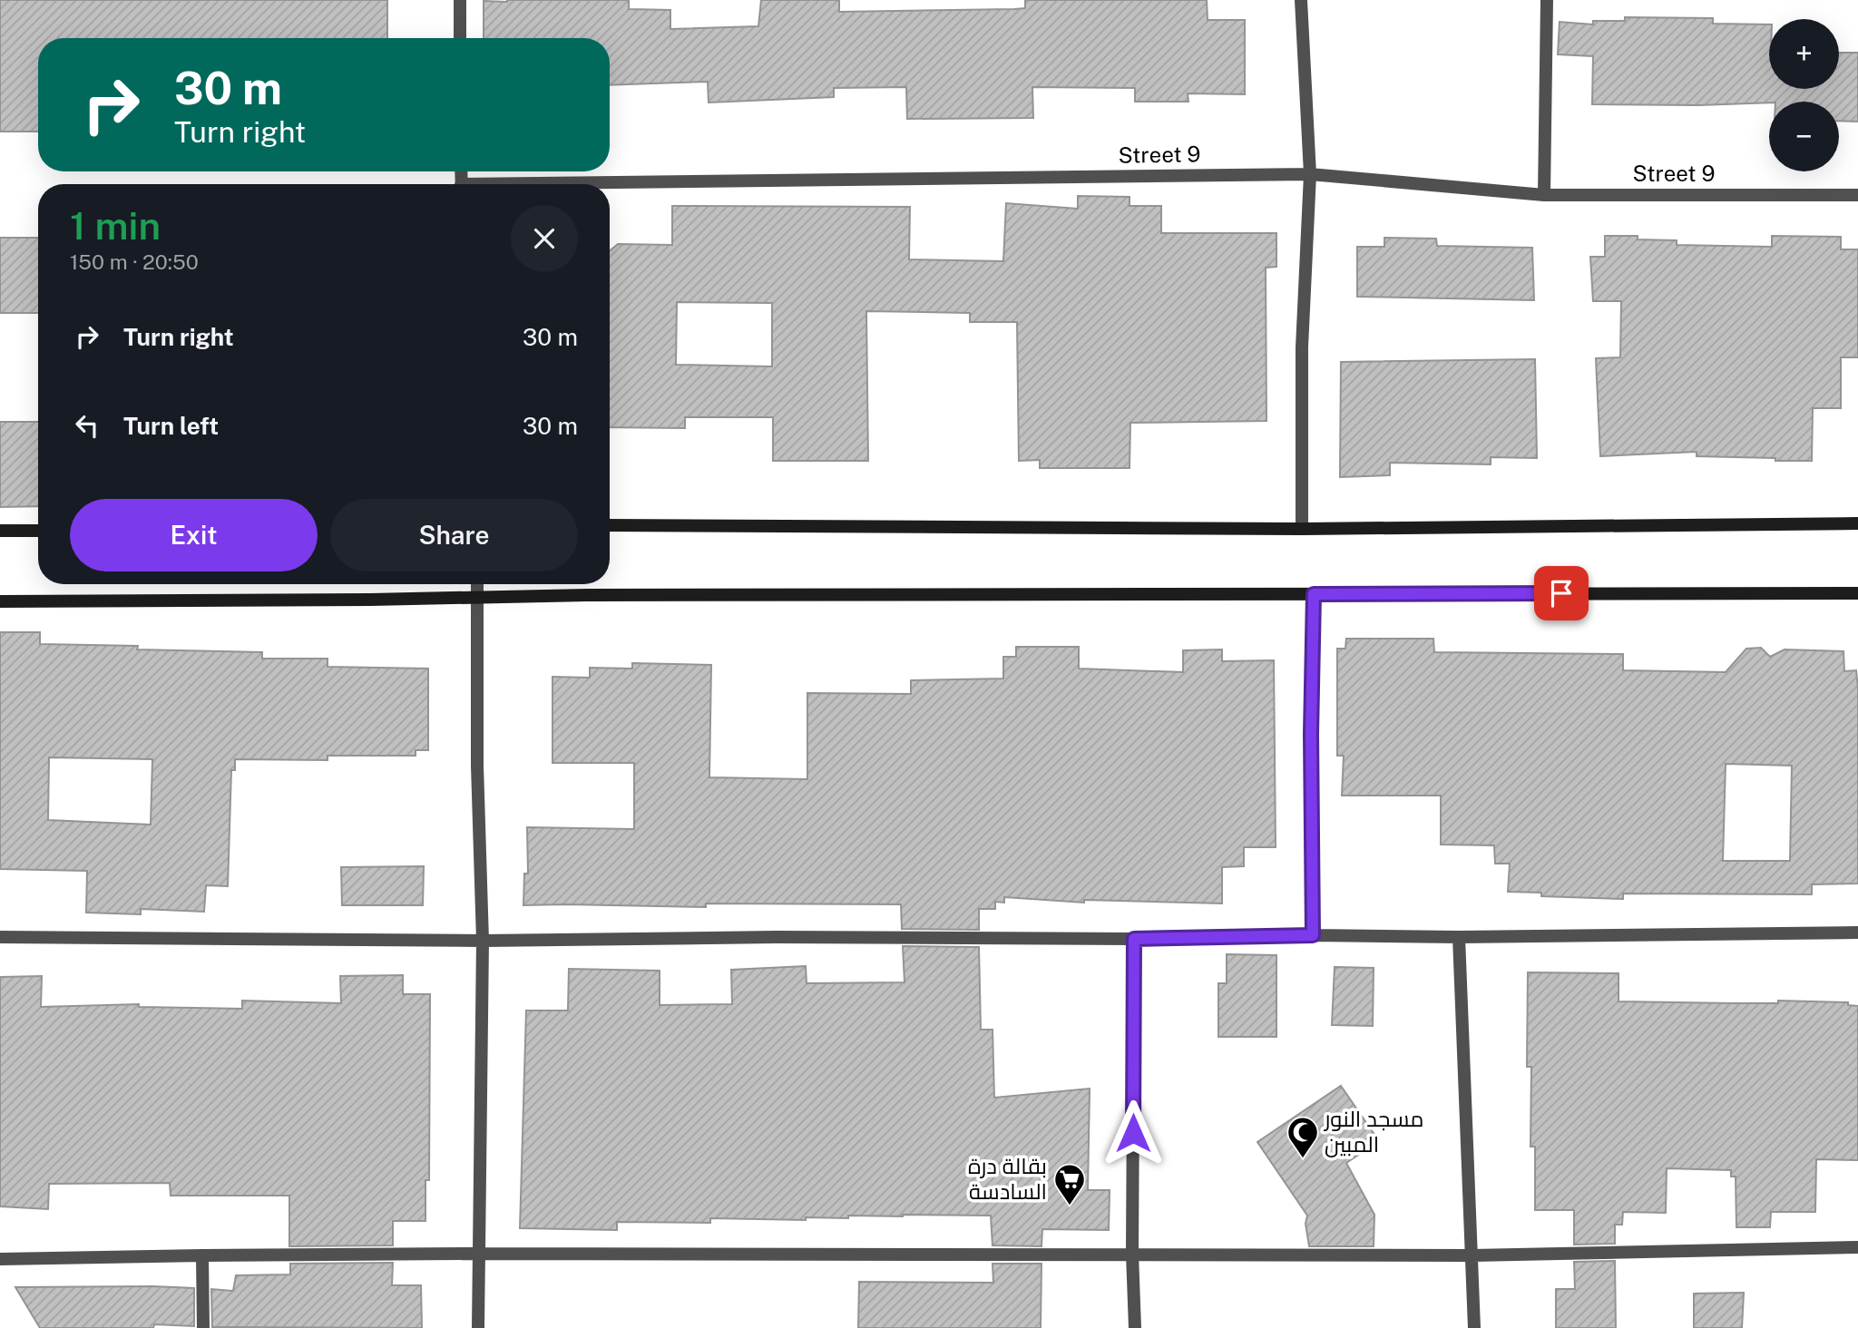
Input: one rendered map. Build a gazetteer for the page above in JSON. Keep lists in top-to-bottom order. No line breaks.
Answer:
{"streets":{"street":["Street 9"]},"places":{"mosque":["مسجد النور المبين"],"supermarket":["بقالة درة السادسة"]},"page":{"map_buttons":["+","−"],"turn":["30 m","Turn right"],"heading":["1 min","150 m · 20:50"],"list":[{"name":"Turn right","value":"30 m"},{"name":"Turn left","value":"30 m"}],"buttons":["Exit","Share"]}}
